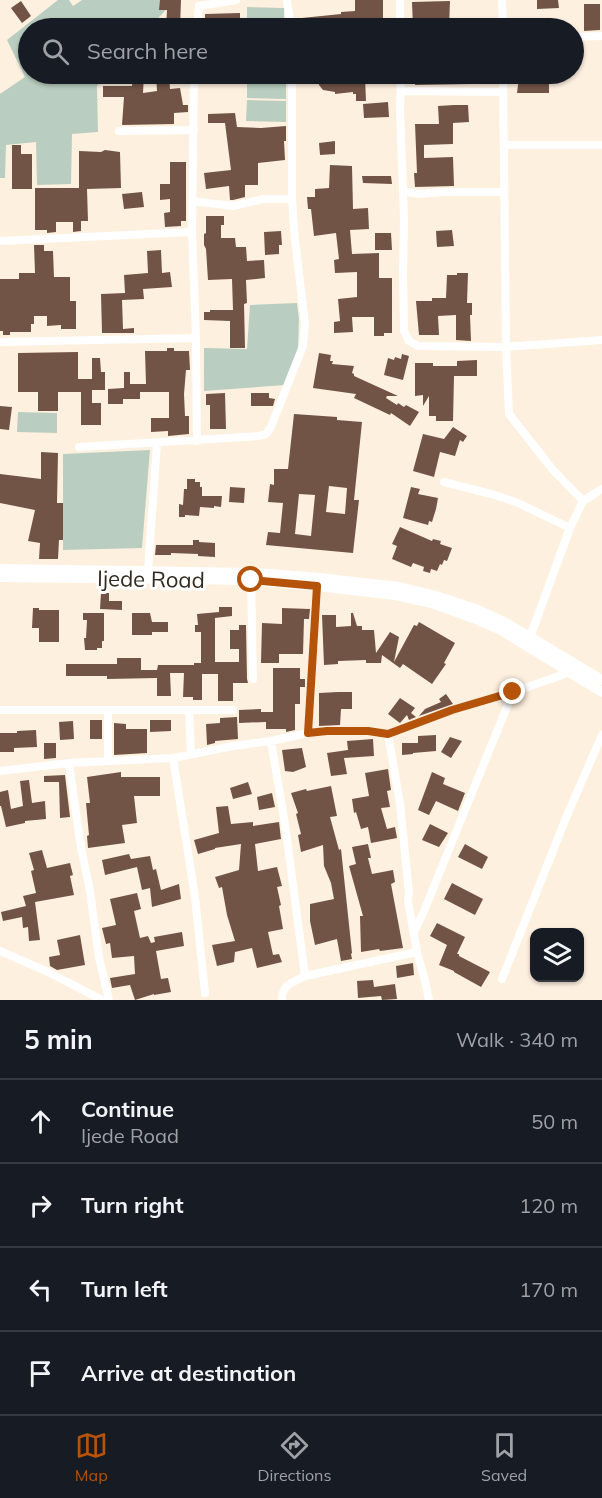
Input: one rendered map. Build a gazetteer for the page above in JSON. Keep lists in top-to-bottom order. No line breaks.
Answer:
{"streets":{"main road":["Ijede Road"]},"page":{"search":"Search here","heading":["5 min","Walk · 340 m"],"list":[["Continue","Ijede Road","50 m"],["Turn right","120 m"],["Turn left","170 m"],"Arrive at destination"],"nav":["Map","Directions","Saved"]}}
